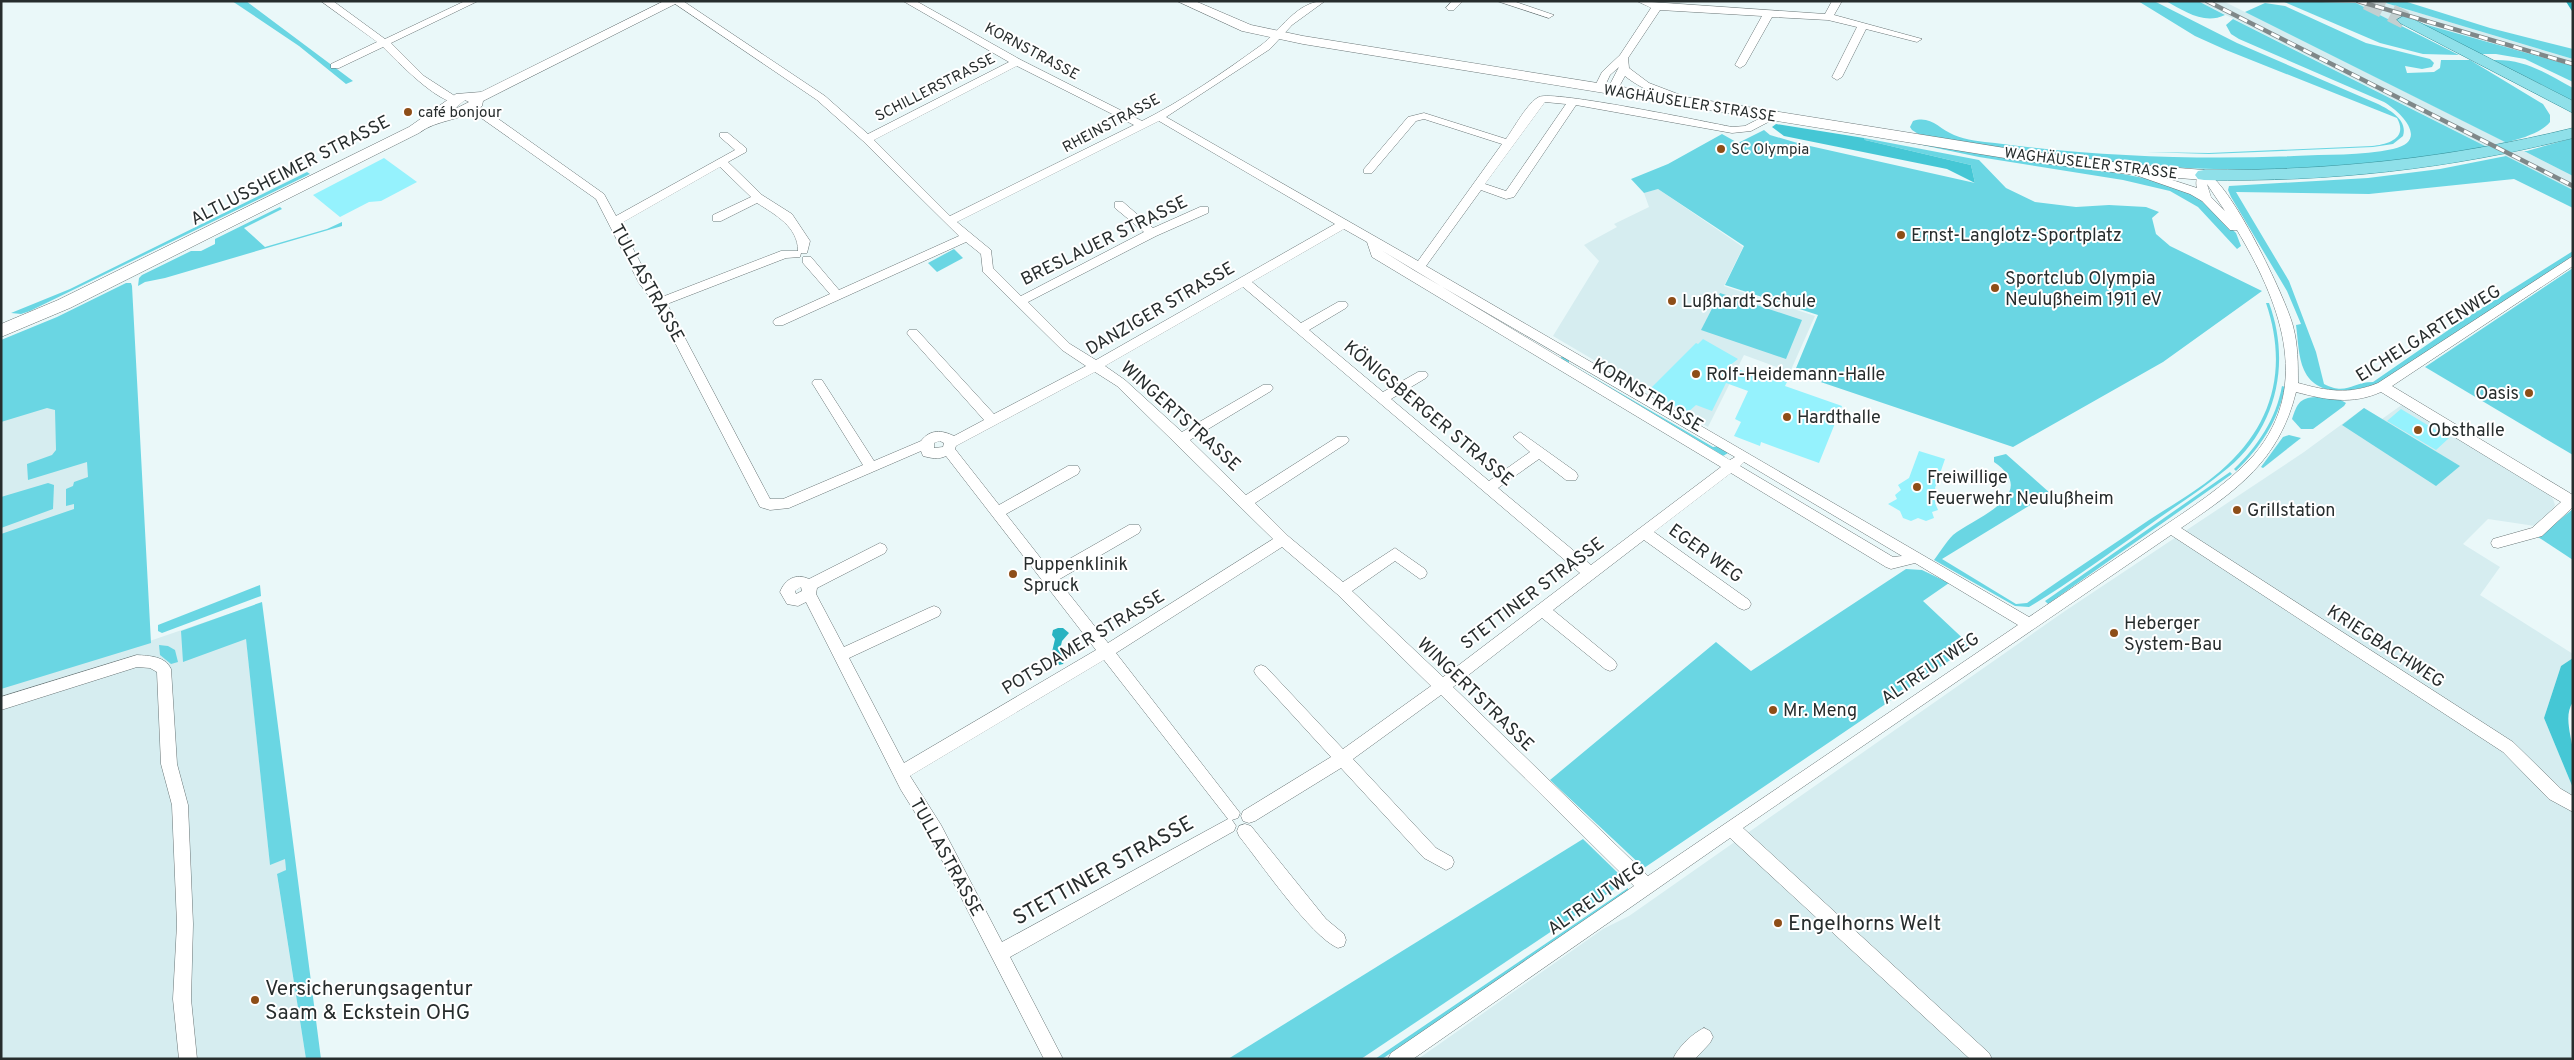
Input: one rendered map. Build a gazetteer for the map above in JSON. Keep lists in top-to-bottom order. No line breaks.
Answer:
{"streets":{"street":["KORNSTRASSE","SCHILLERSTRASSE","WAGHÄUSELER STRASSE","RHEINSTRASSE","ALTLUSSHEIMER STRASSE","BRESLAUER STRASSE","TULLASTRASSE","DANZIGER STRASSE","EICHELGARTENWEG","KÖNIGSBERGER STRASSE","WINGERTSTRASSE","EGER WEG","STETTINER STRASSE","POTSDAMER STRASSE","KRIEGBACHWEG","ALTREUTWEG"]},"crossings":[["KORNSTRASSE","SCHILLERSTRASSE"],["KORNSTRASSE","RHEINSTRASSE"],["KORNSTRASSE","DANZIGER STRASSE"],["KORNSTRASSE","STETTINER STRASSE"],["KORNSTRASSE","ALTREUTWEG"],["SCHILLERSTRASSE","WINGERTSTRASSE"],["WAGHÄUSELER STRASSE","RHEINSTRASSE"],["WAGHÄUSELER STRASSE","ALTREUTWEG"],["RHEINSTRASSE","WINGERTSTRASSE"],["ALTLUSSHEIMER STRASSE","TULLASTRASSE"],["ALTLUSSHEIMER STRASSE","WINGERTSTRASSE"],["BRESLAUER STRASSE","WINGERTSTRASSE"],["TULLASTRASSE","STETTINER STRASSE"],["TULLASTRASSE","POTSDAMER STRASSE"],["DANZIGER STRASSE","KÖNIGSBERGER STRASSE"],["DANZIGER STRASSE","WINGERTSTRASSE"],["EICHELGARTENWEG","ALTREUTWEG"],["KÖNIGSBERGER STRASSE","STETTINER STRASSE"],["WINGERTSTRASSE","STETTINER STRASSE"],["WINGERTSTRASSE","POTSDAMER STRASSE"],["WINGERTSTRASSE","ALTREUTWEG"],["EGER WEG","STETTINER STRASSE"],["KRIEGBACHWEG","ALTREUTWEG"]],"places":["café bonjour","SC Olympia","Ernst-Langlotz-Sportplatz","Sportclub Olympia Neulußheim 1911 eV","Lußhardt-Schule","Rolf-Heidemann-Halle","Oasis","Hardthalle","Obsthalle","Freiwillige Feuerwehr Neulußheim","Grillstation","Puppenklinik Spruck","Heberger System-Bau","Mr. Meng","Engelhorns Welt","Versicherungsagentur Saam & Eckstein OHG"]}
